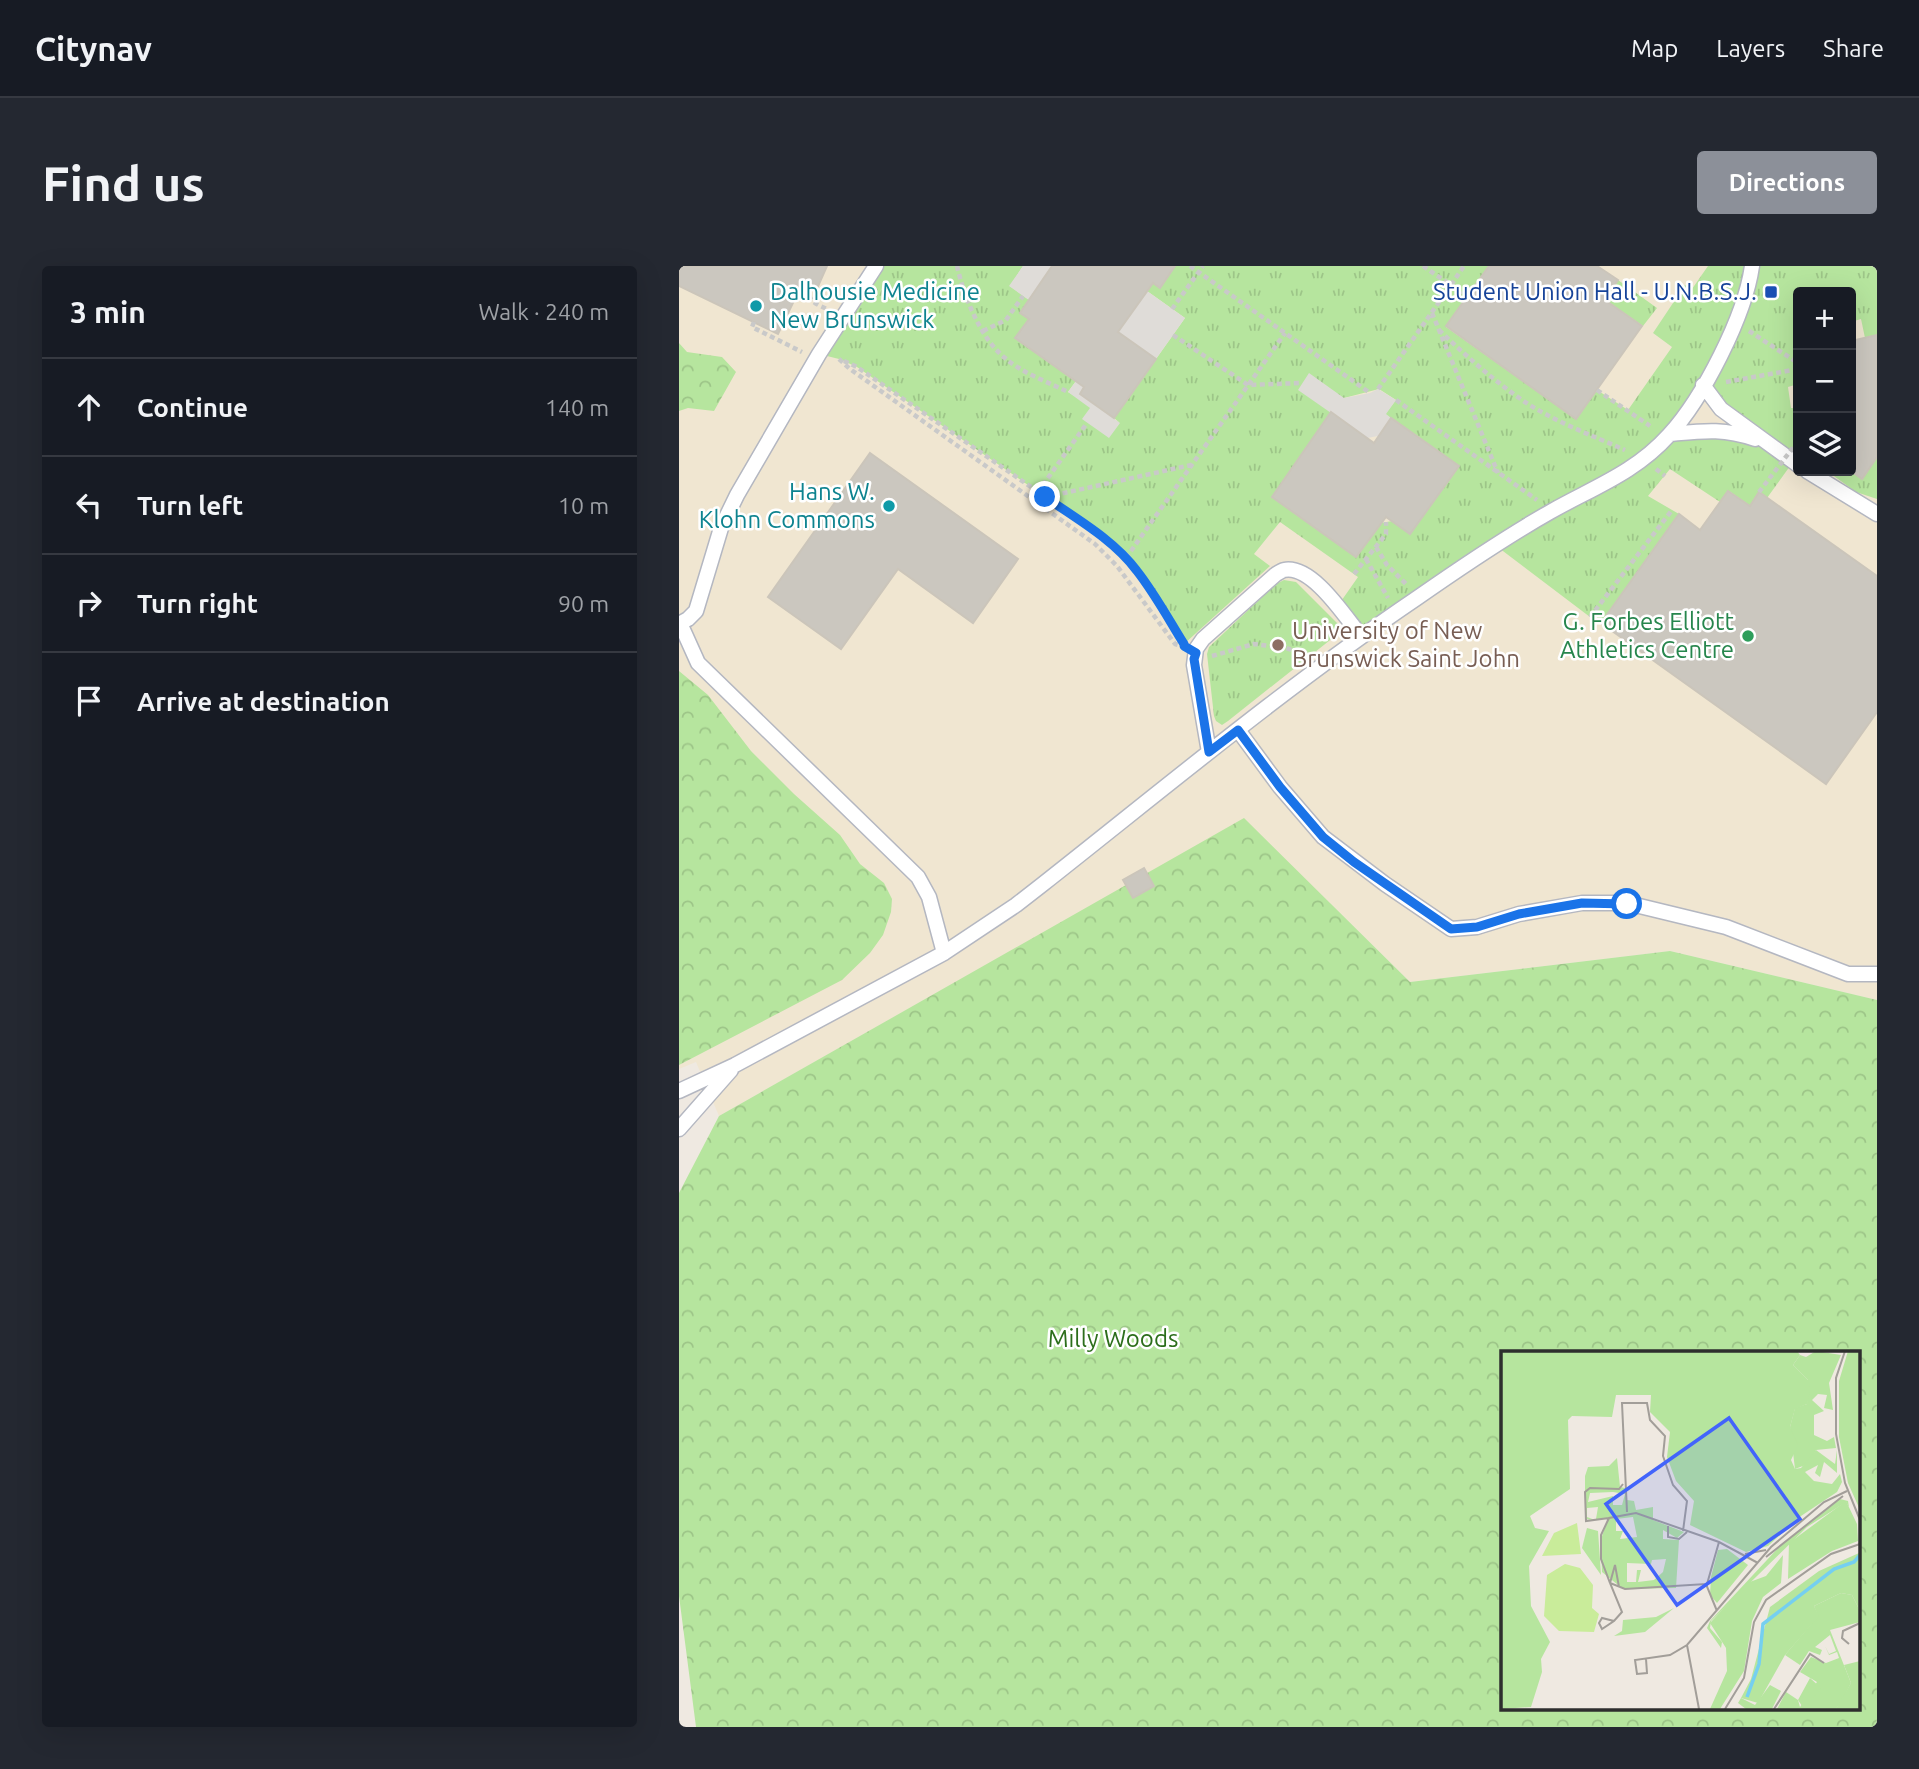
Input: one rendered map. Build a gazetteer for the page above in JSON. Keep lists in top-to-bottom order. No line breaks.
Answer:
{"parks":["Milly Woods"],"places":{"transit":["Student Union Hall - U.N.B.S.J."],"other":["Dalhousie Medicine New Brunswick","Hans W. Klohn Commons","G. Forbes Elliott Athletics Centre","University of New Brunswick Saint John"]},"page":{"header":"Citynav","nav":["Map","Layers","Share"],"buttons":"Directions","title":"Find us","heading":["3 min","Walk · 240 m"],"map_buttons":["+","−"],"list":[["Continue","140 m"],["Turn left","10 m"],["Turn right","90 m"],"Arrive at destination"]}}
